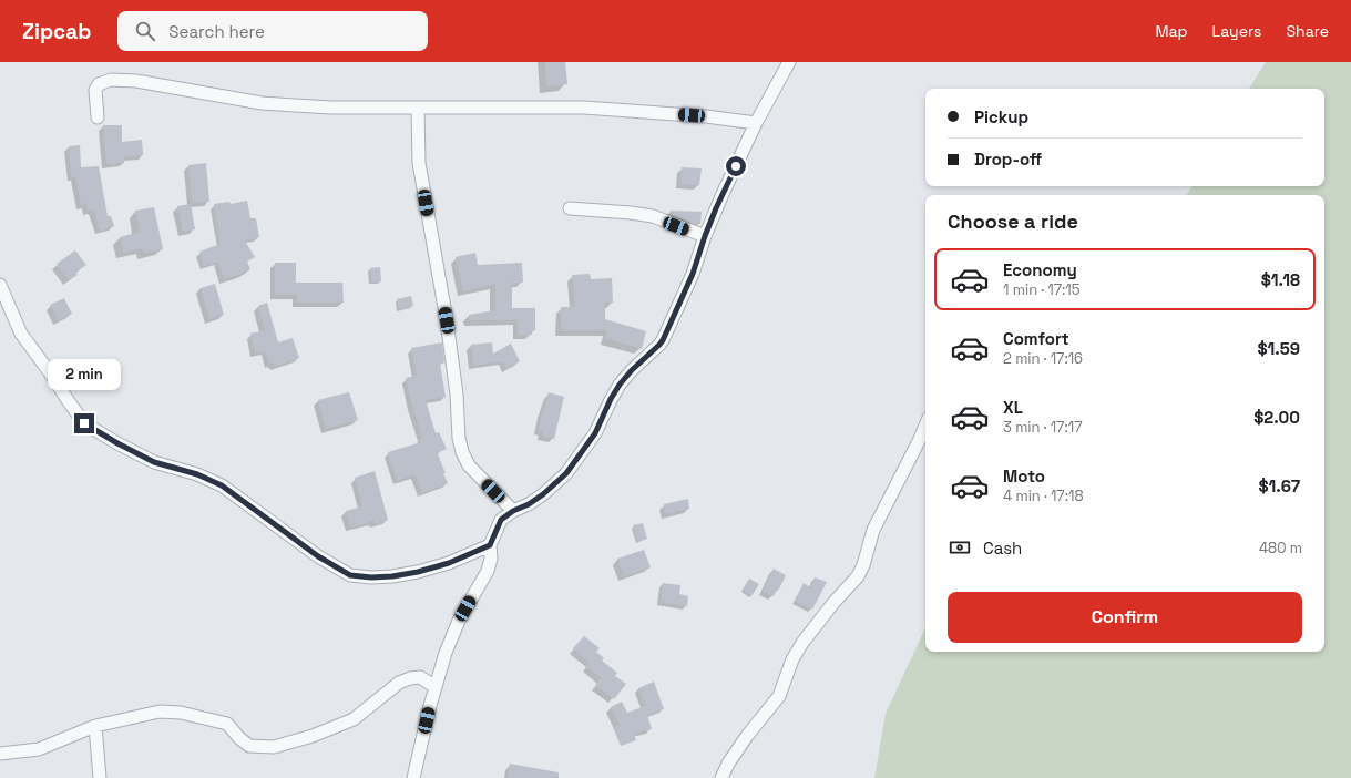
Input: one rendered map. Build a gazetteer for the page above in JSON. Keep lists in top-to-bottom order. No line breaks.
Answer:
{"page":{"header":"Zipcab","search":"Search here","nav":["Map","Layers","Share"],"banner":["Pickup","Drop-off"],"heading":"Choose a ride","list":[{"name":"Economy","note":"1 min · 17:15","value":"$1.18"},{"name":"Comfort","note":"2 min · 17:16","value":"$1.59"},{"name":"XL","note":"3 min · 17:17","value":"$2.00"},{"name":"Moto","note":"4 min · 17:18","value":"$1.67"}],"bubble":"2 min","pay":["Cash","480 m"],"buttons":"Confirm"}}
